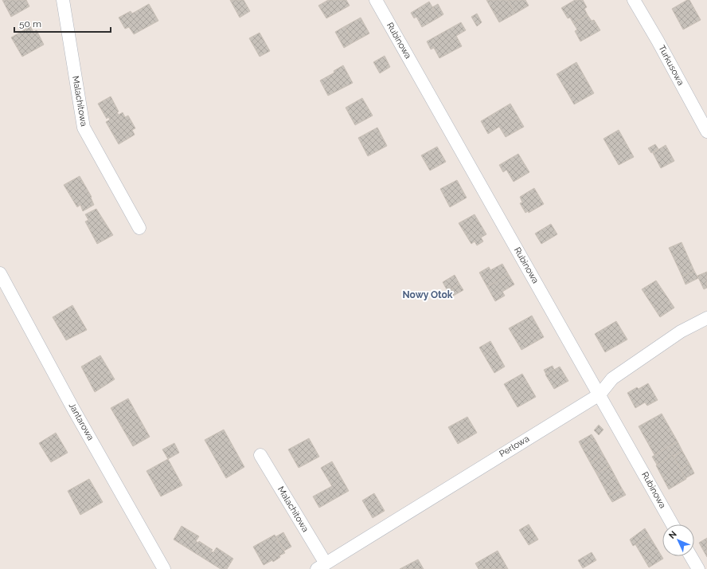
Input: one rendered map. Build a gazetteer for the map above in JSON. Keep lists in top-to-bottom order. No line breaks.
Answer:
{"streets":{"street":["Rubinowa","Turkusowa","Malachitowa","Jantarowa","Perłowa"]},"crossings":[["Rubinowa","Perłowa"],["Malachitowa","Perłowa"]],"districts":["Nowy Otok"],"scale_bar":"50 m","north":"top left"}
